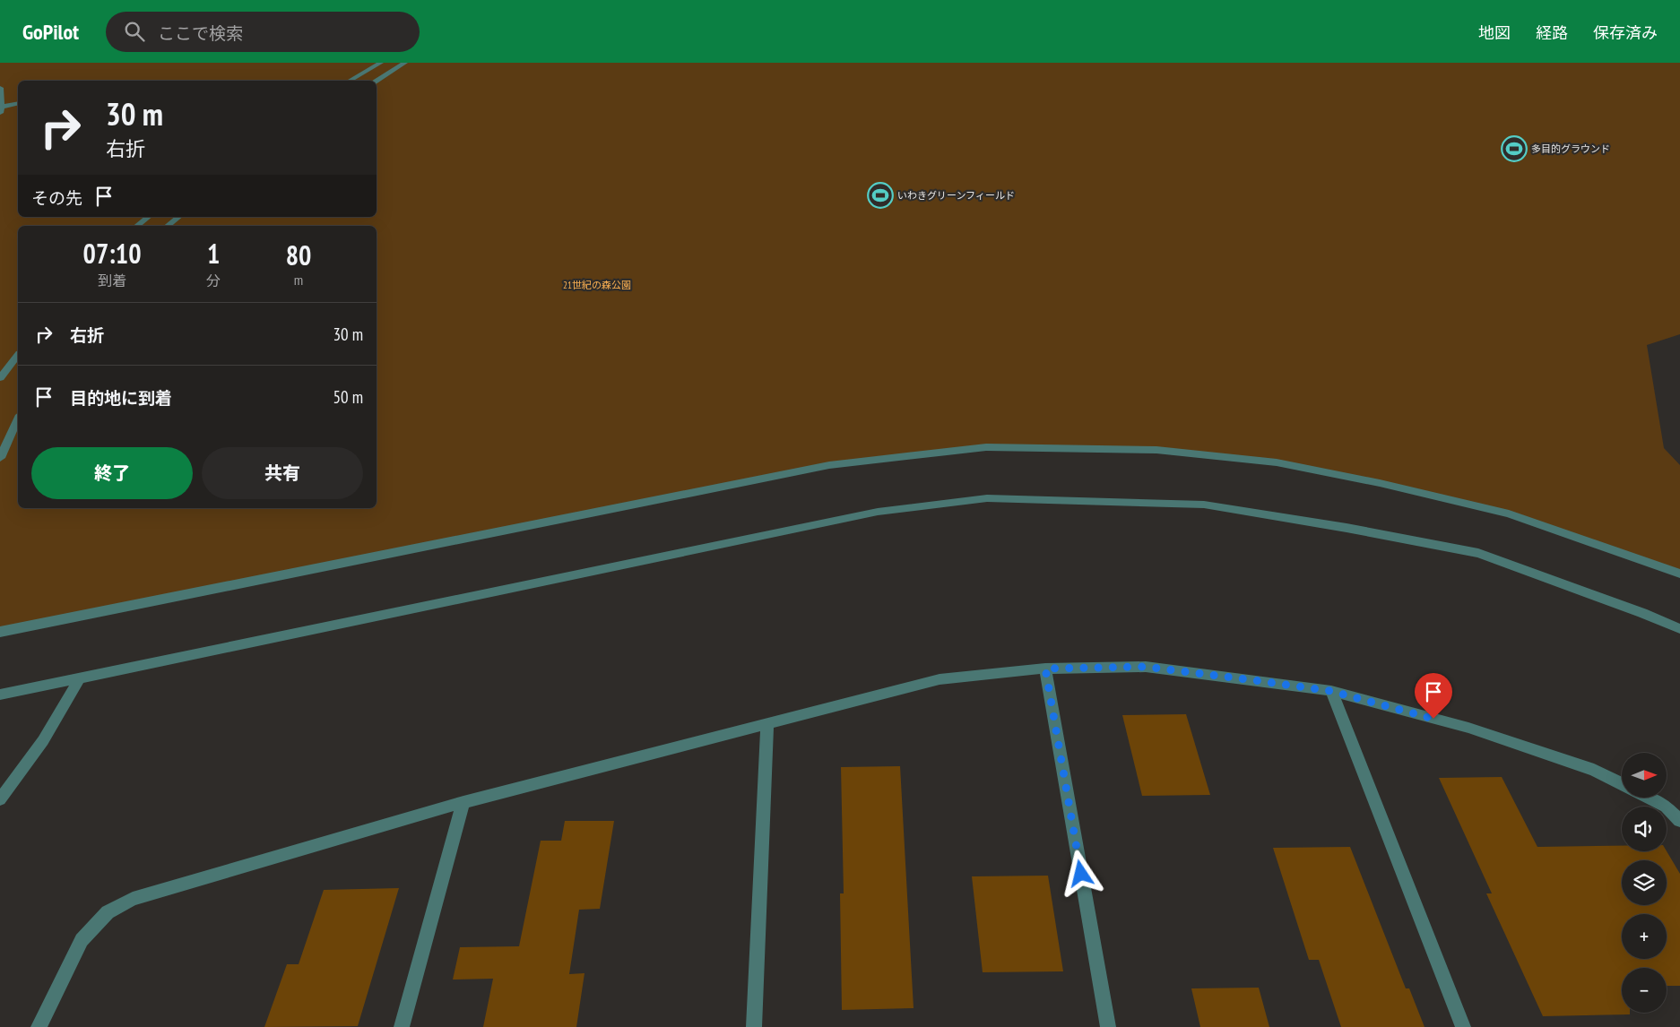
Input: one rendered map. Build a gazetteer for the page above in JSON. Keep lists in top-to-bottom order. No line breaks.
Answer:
{"parks":["21世紀の森公園"],"places":{"sports":["多目的グラウンド","いわきグリーンフィールド"]},"north":"right","page":{"header":"GoPilot","search":"ここで検索","nav":["地図","経路","保存済み"],"turn":["30 m","右折"],"then":"その先","eta":["07:10","到着","1","分","80","m"],"list":[{"name":"右折","value":"30 m"},{"name":"目的地に到着","value":"50 m"}],"buttons":["終了","共有"],"map_buttons":["+","−"]}}
